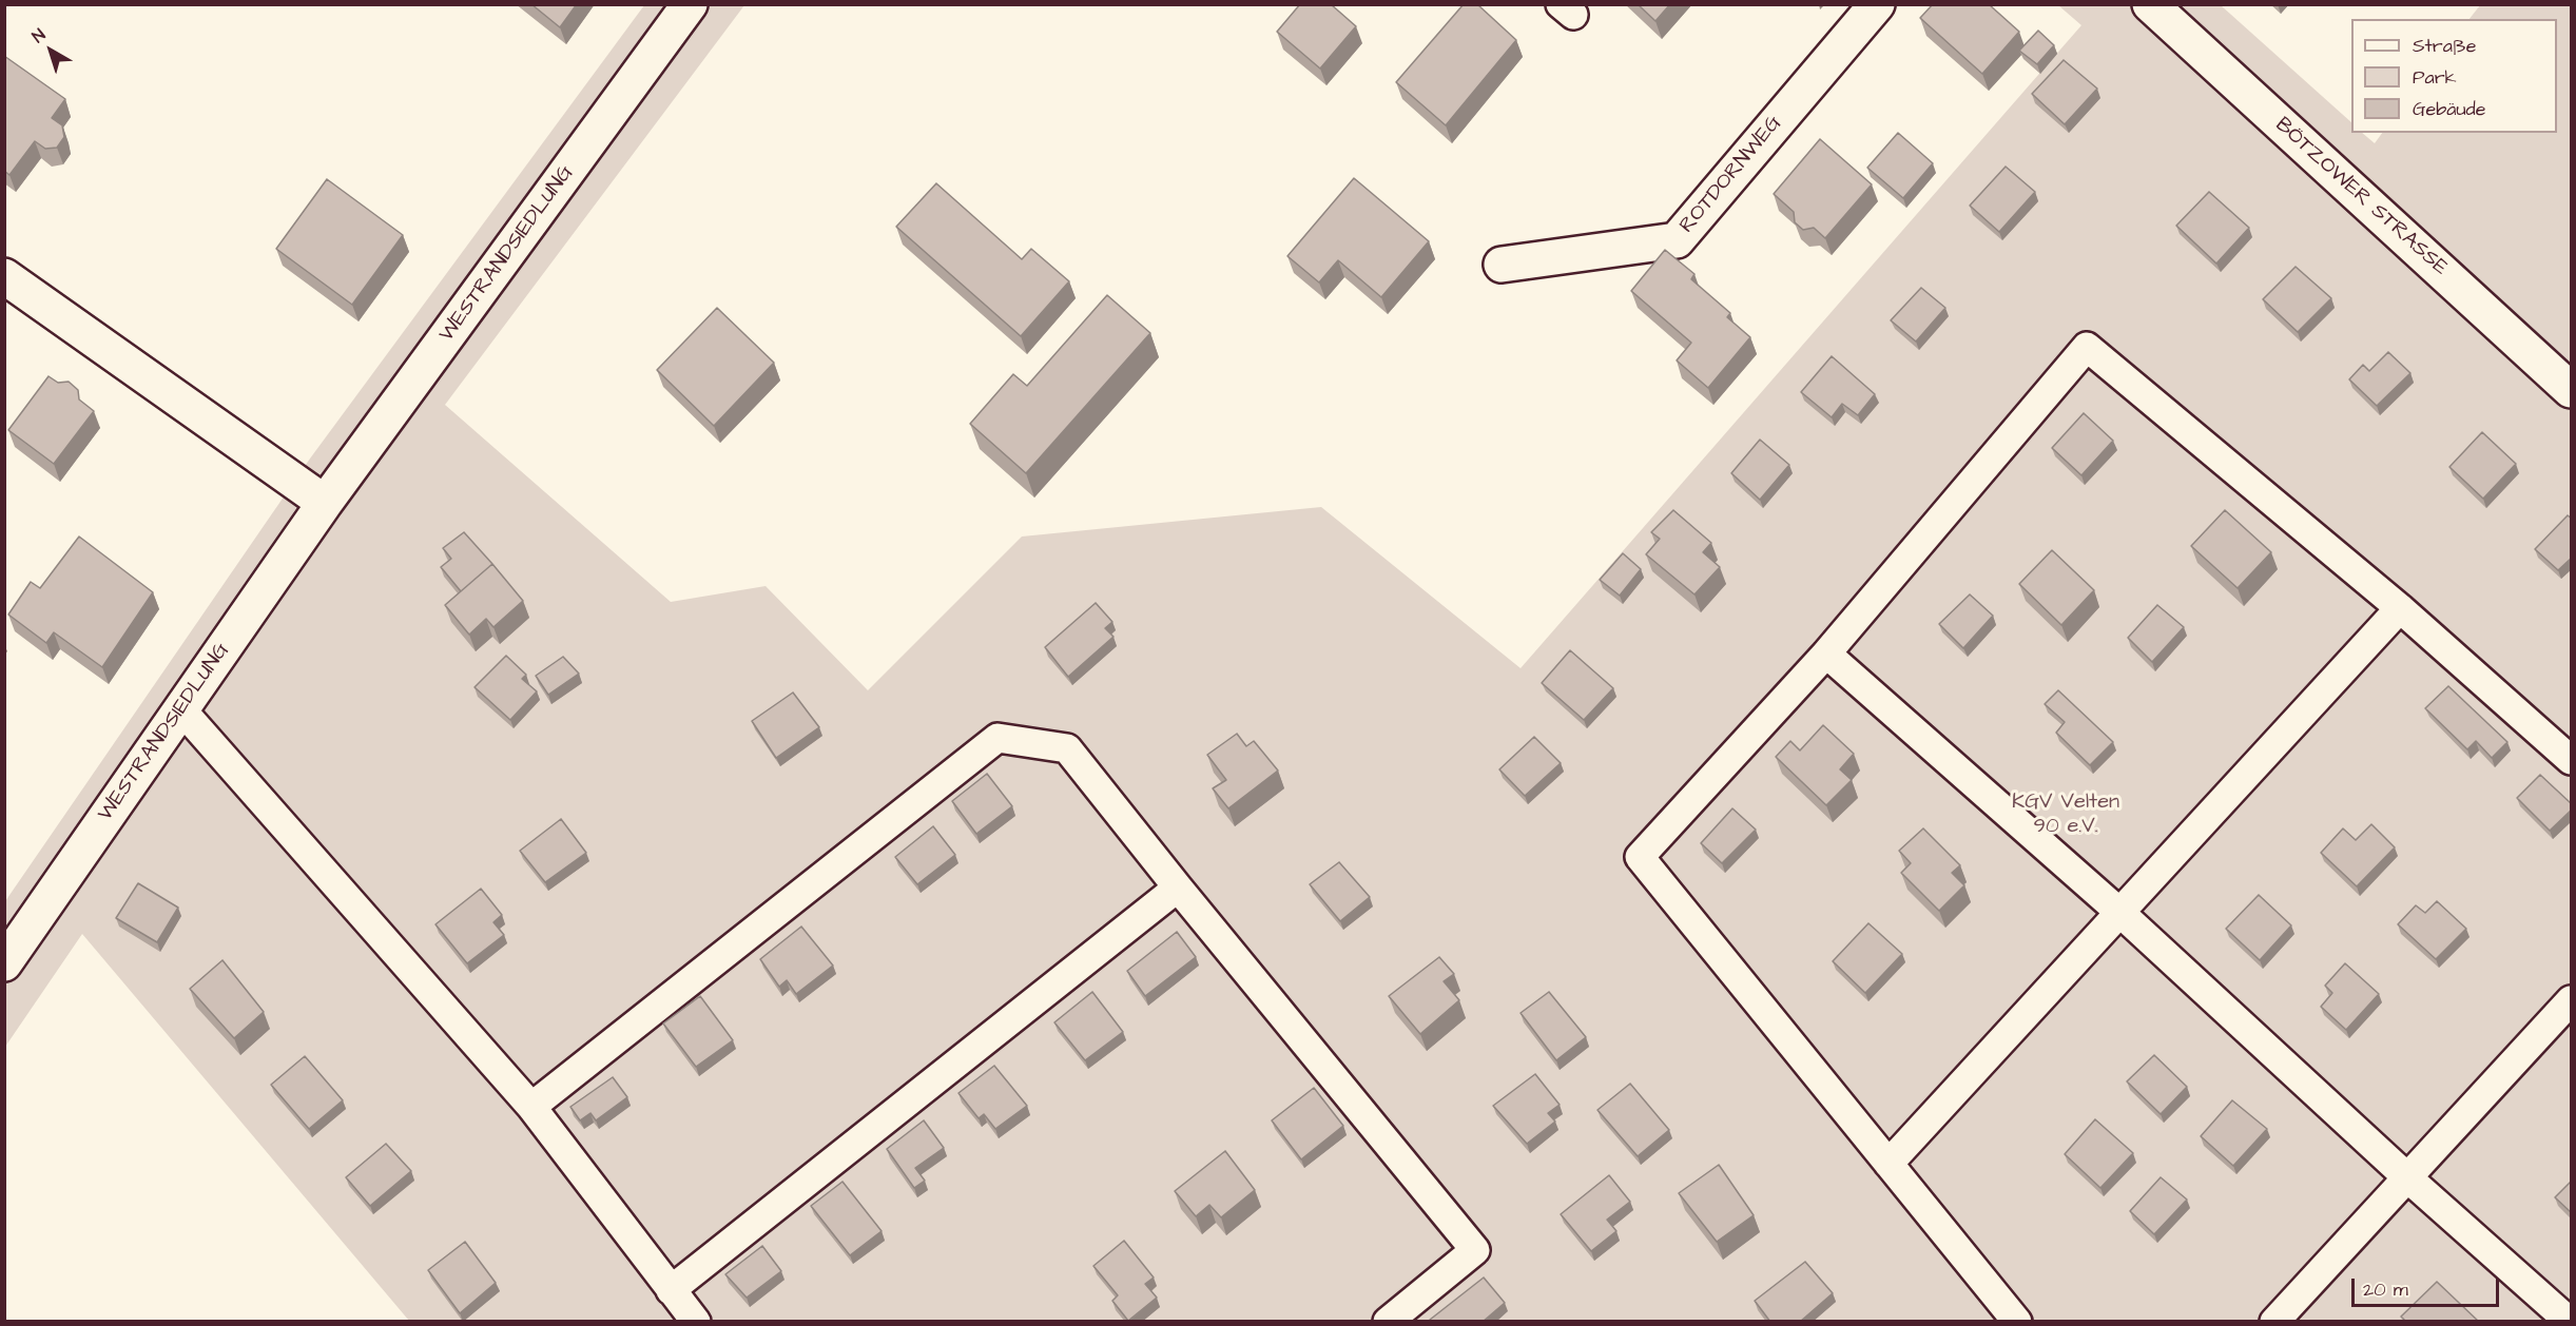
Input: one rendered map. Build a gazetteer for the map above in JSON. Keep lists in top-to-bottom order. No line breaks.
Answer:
{"streets":{"street":["ROTDORNWEG","BÖTZOWER STRASSE","WESTRANDSIEDLUNG"]},"parks":["KGV Velten 90 e.V."],"legend":["Straße","Park","Gebäude"],"scale_bar":"20 m","north":"top left"}
